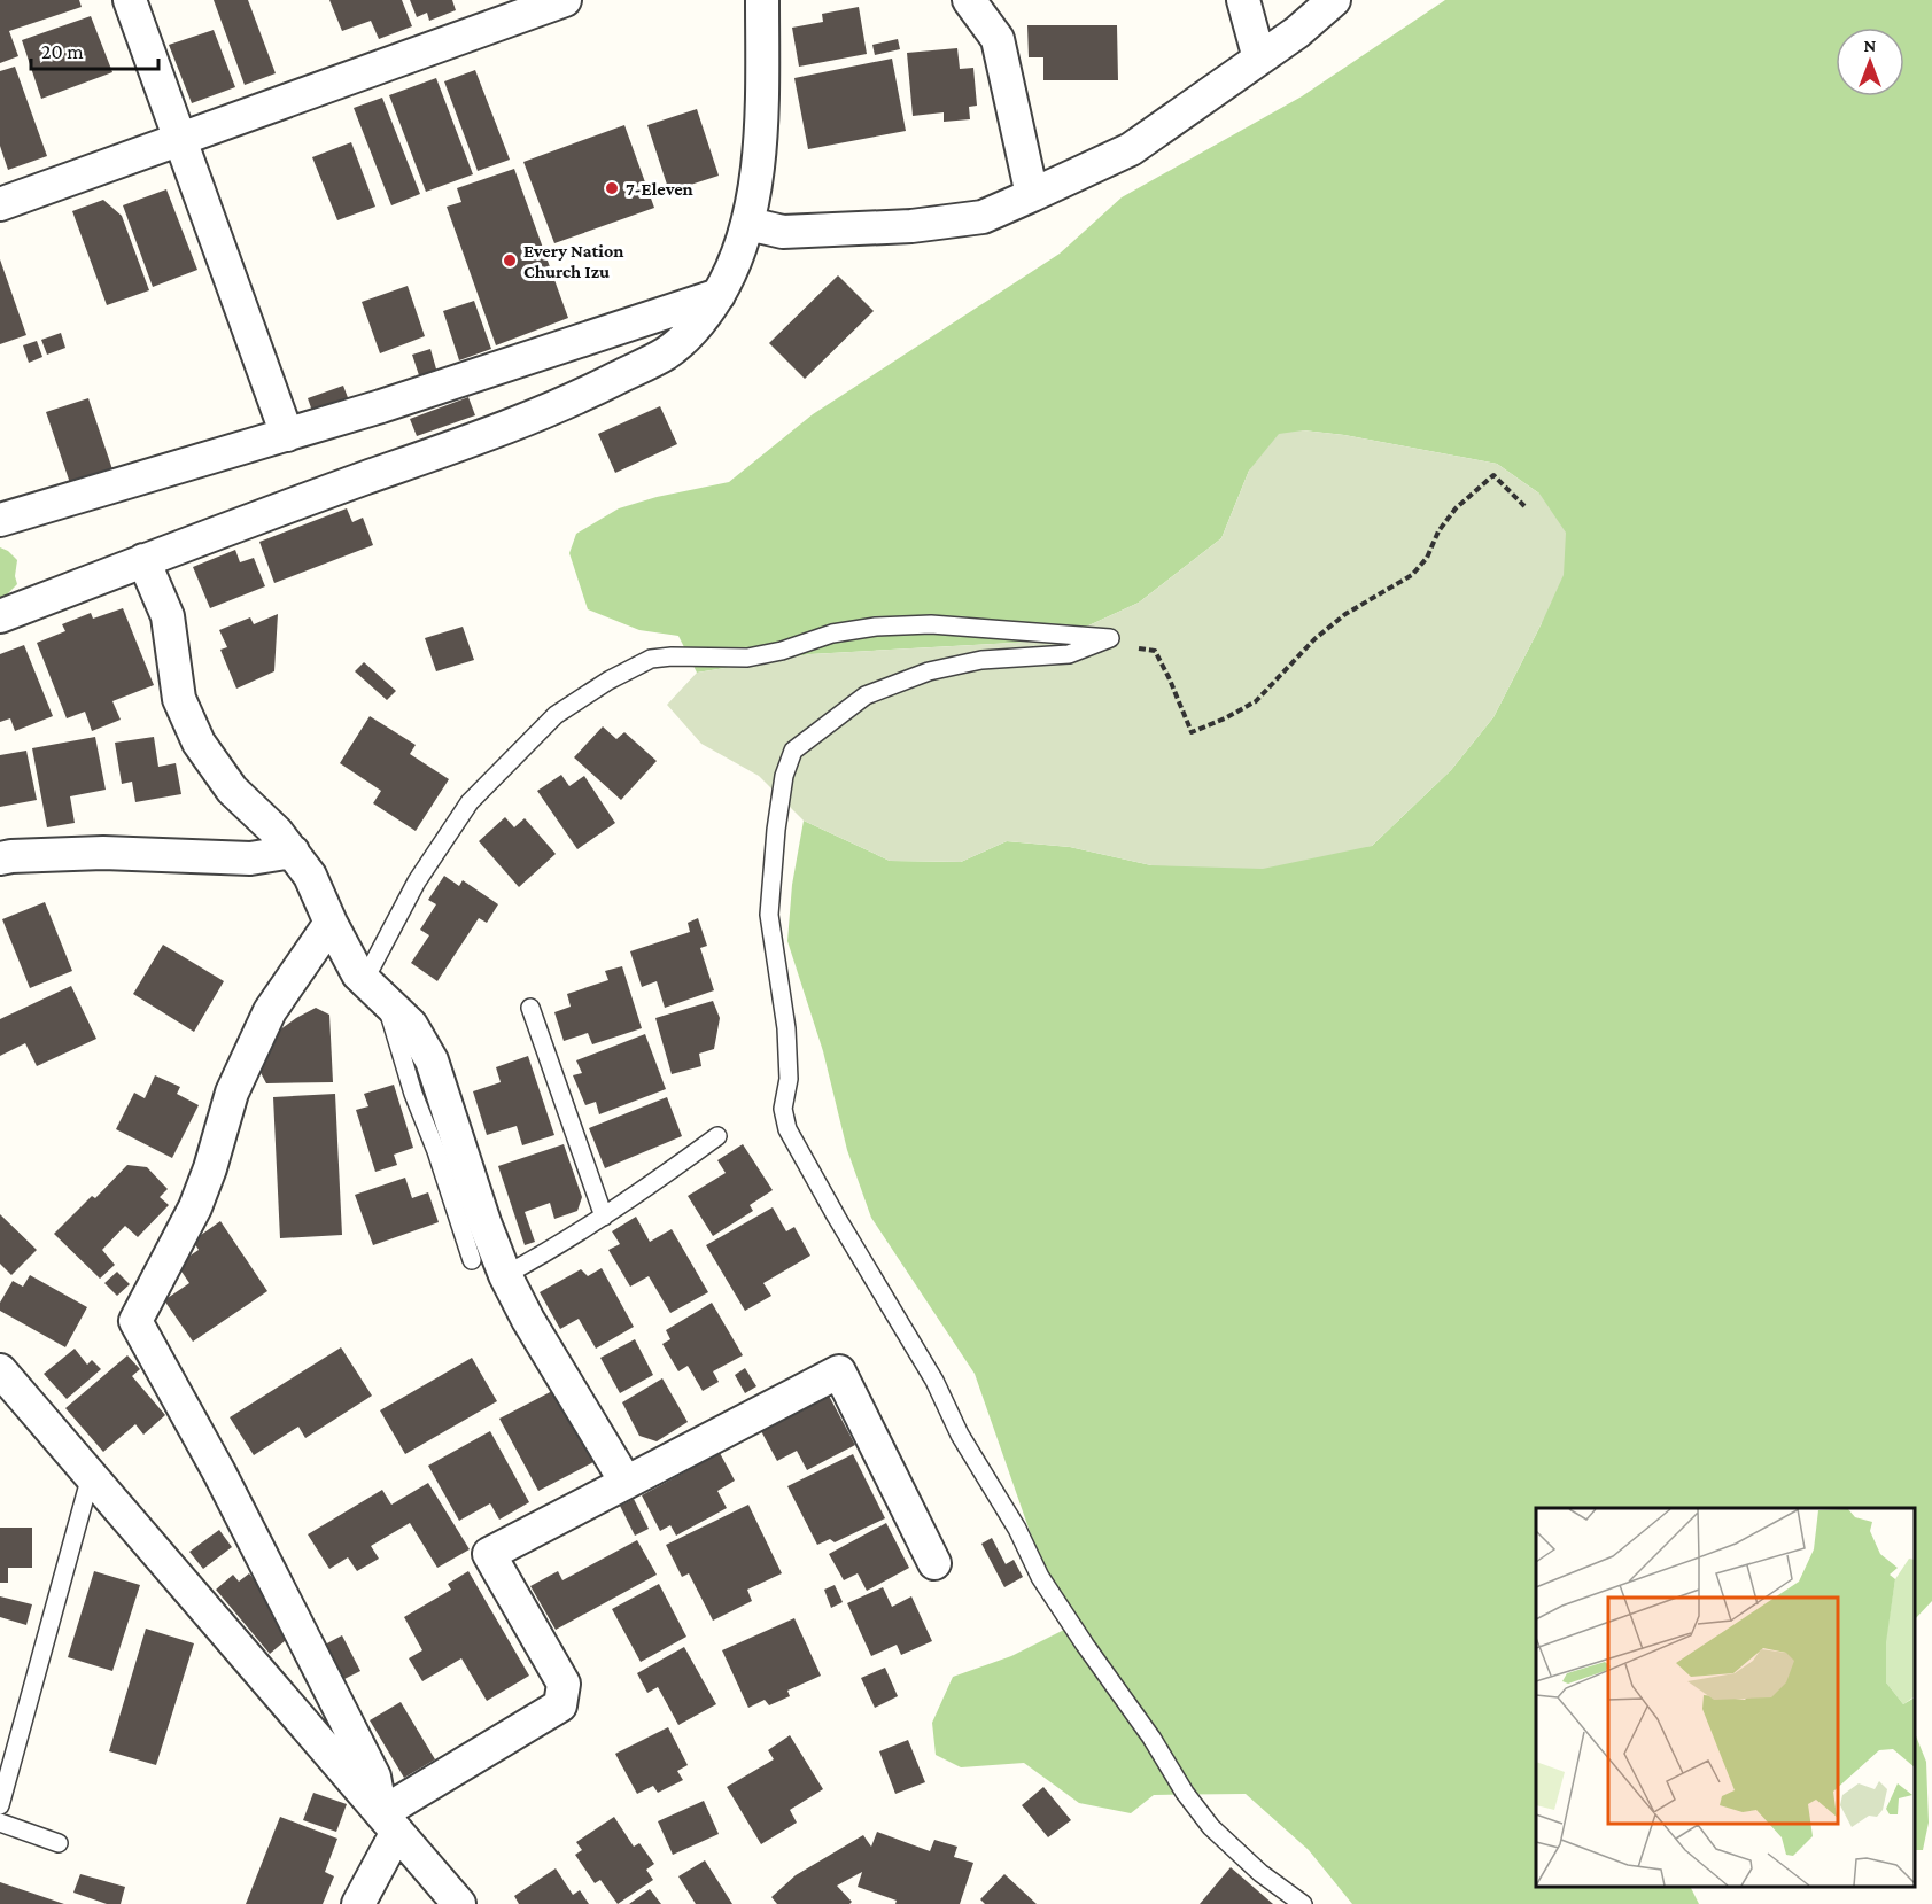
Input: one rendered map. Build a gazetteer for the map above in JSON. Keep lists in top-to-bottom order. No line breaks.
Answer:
{"places":["7-Eleven","Every Nation Church Izu"],"scale_bar":"20 m","north":"top"}
